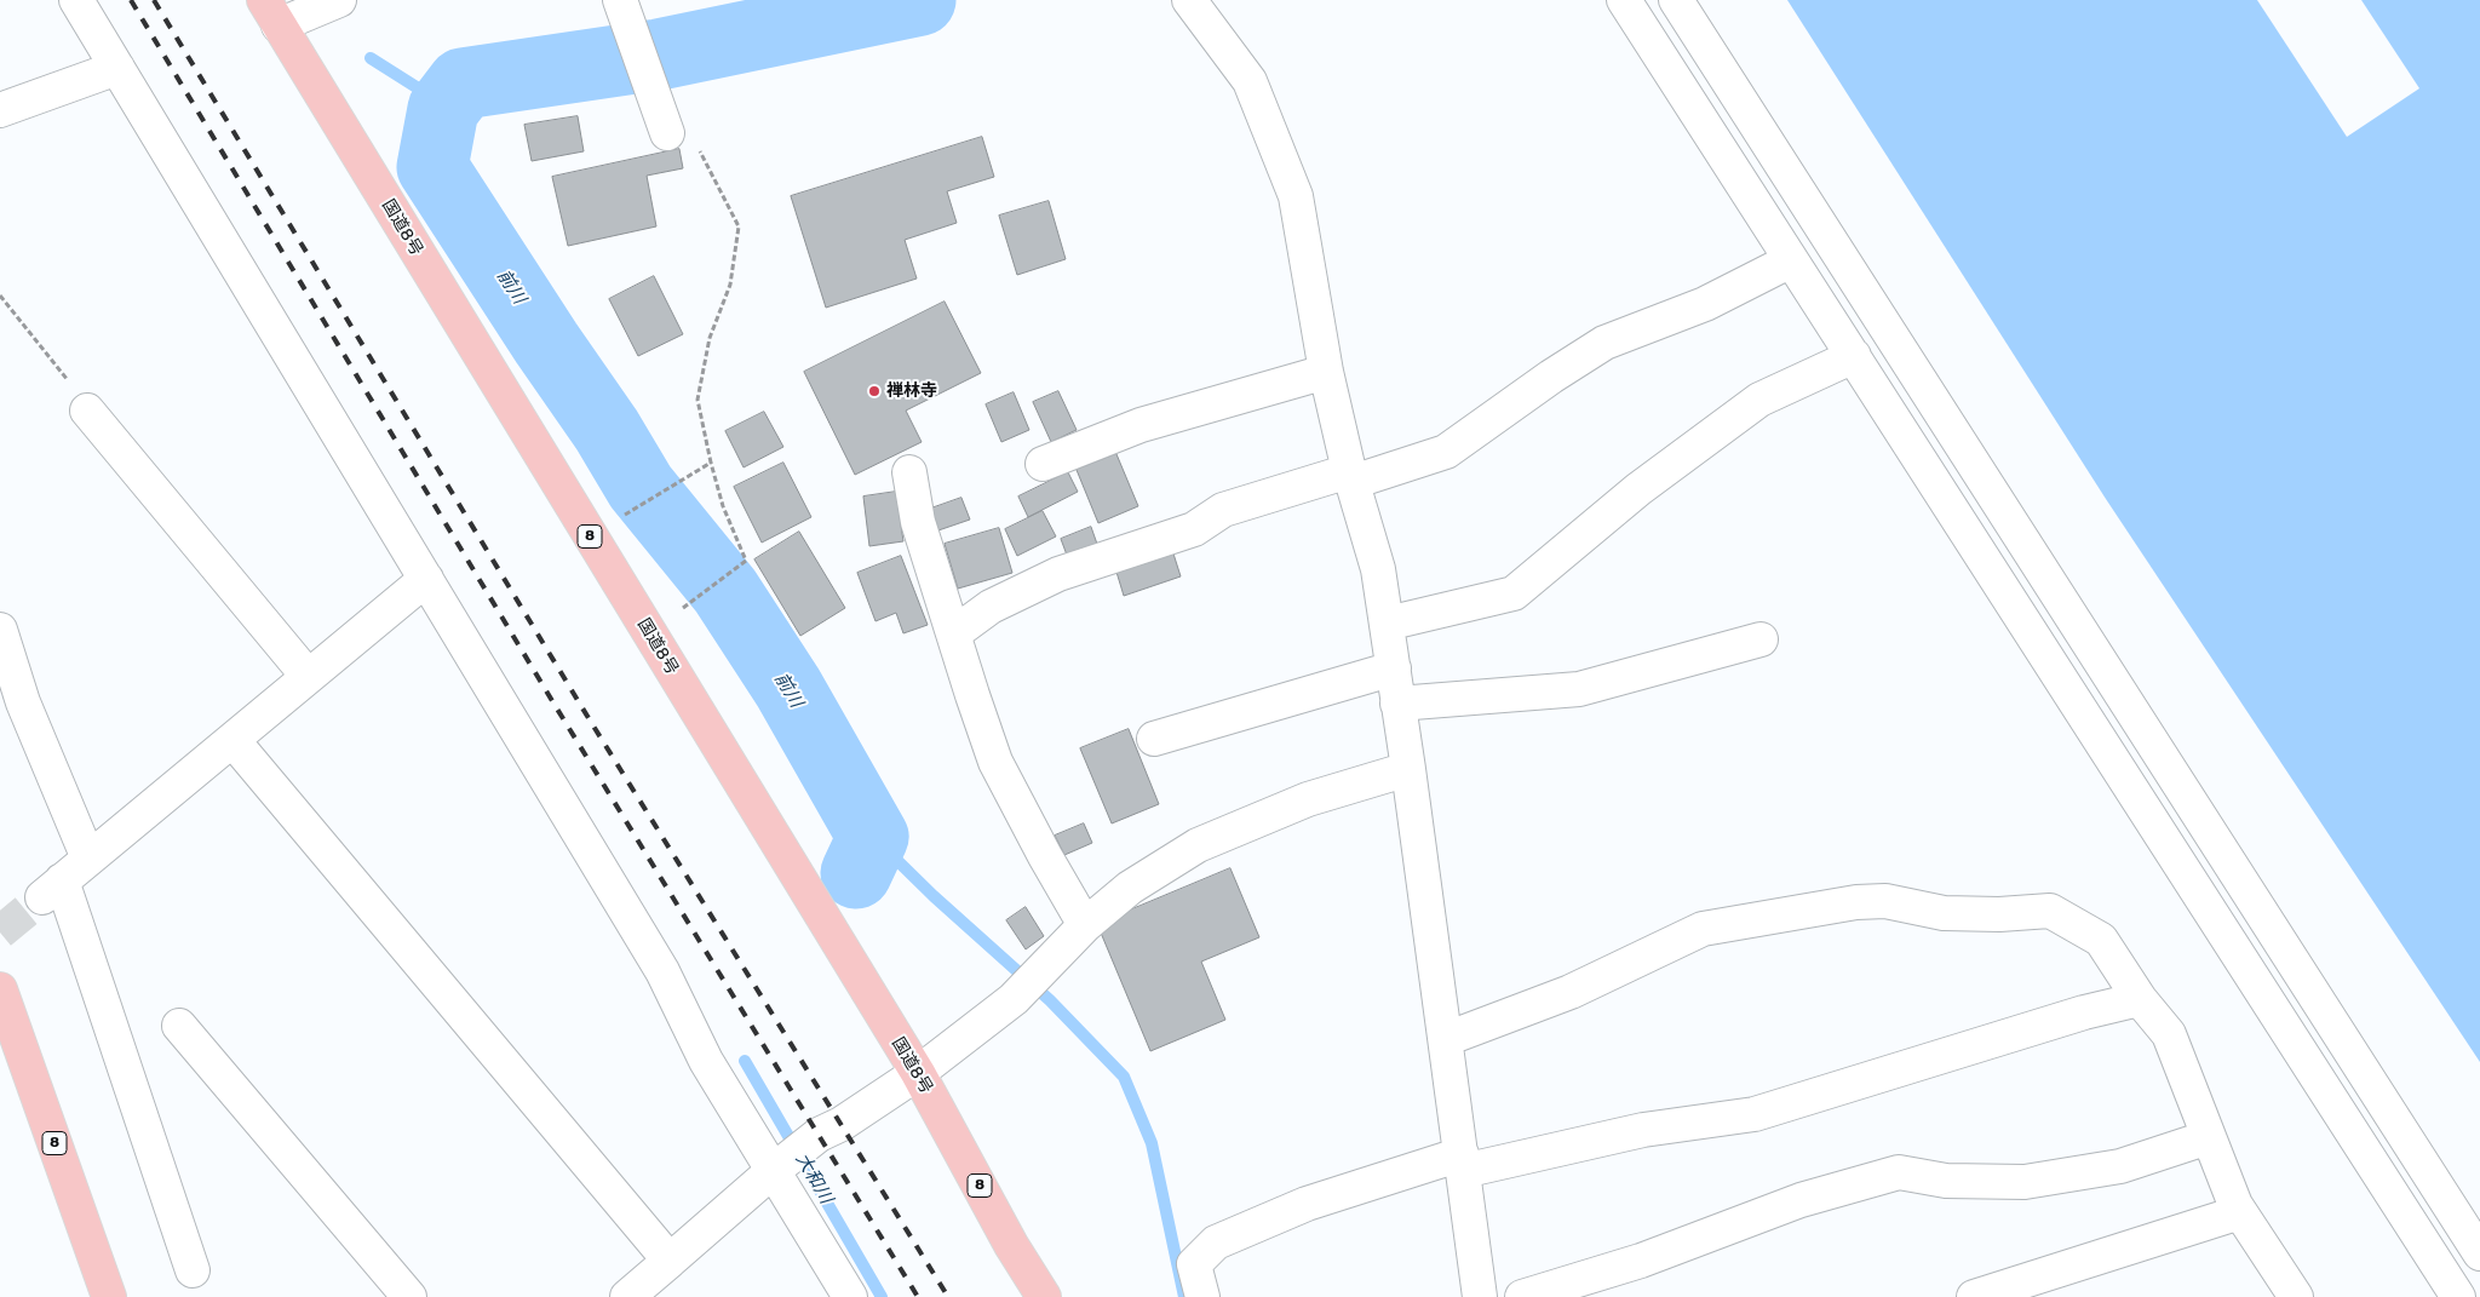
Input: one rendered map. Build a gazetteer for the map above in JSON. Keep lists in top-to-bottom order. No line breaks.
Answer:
{"streets":{"highway":["国道8号","8"]},"water":["前川","大和川"],"places":["禅林寺"]}
